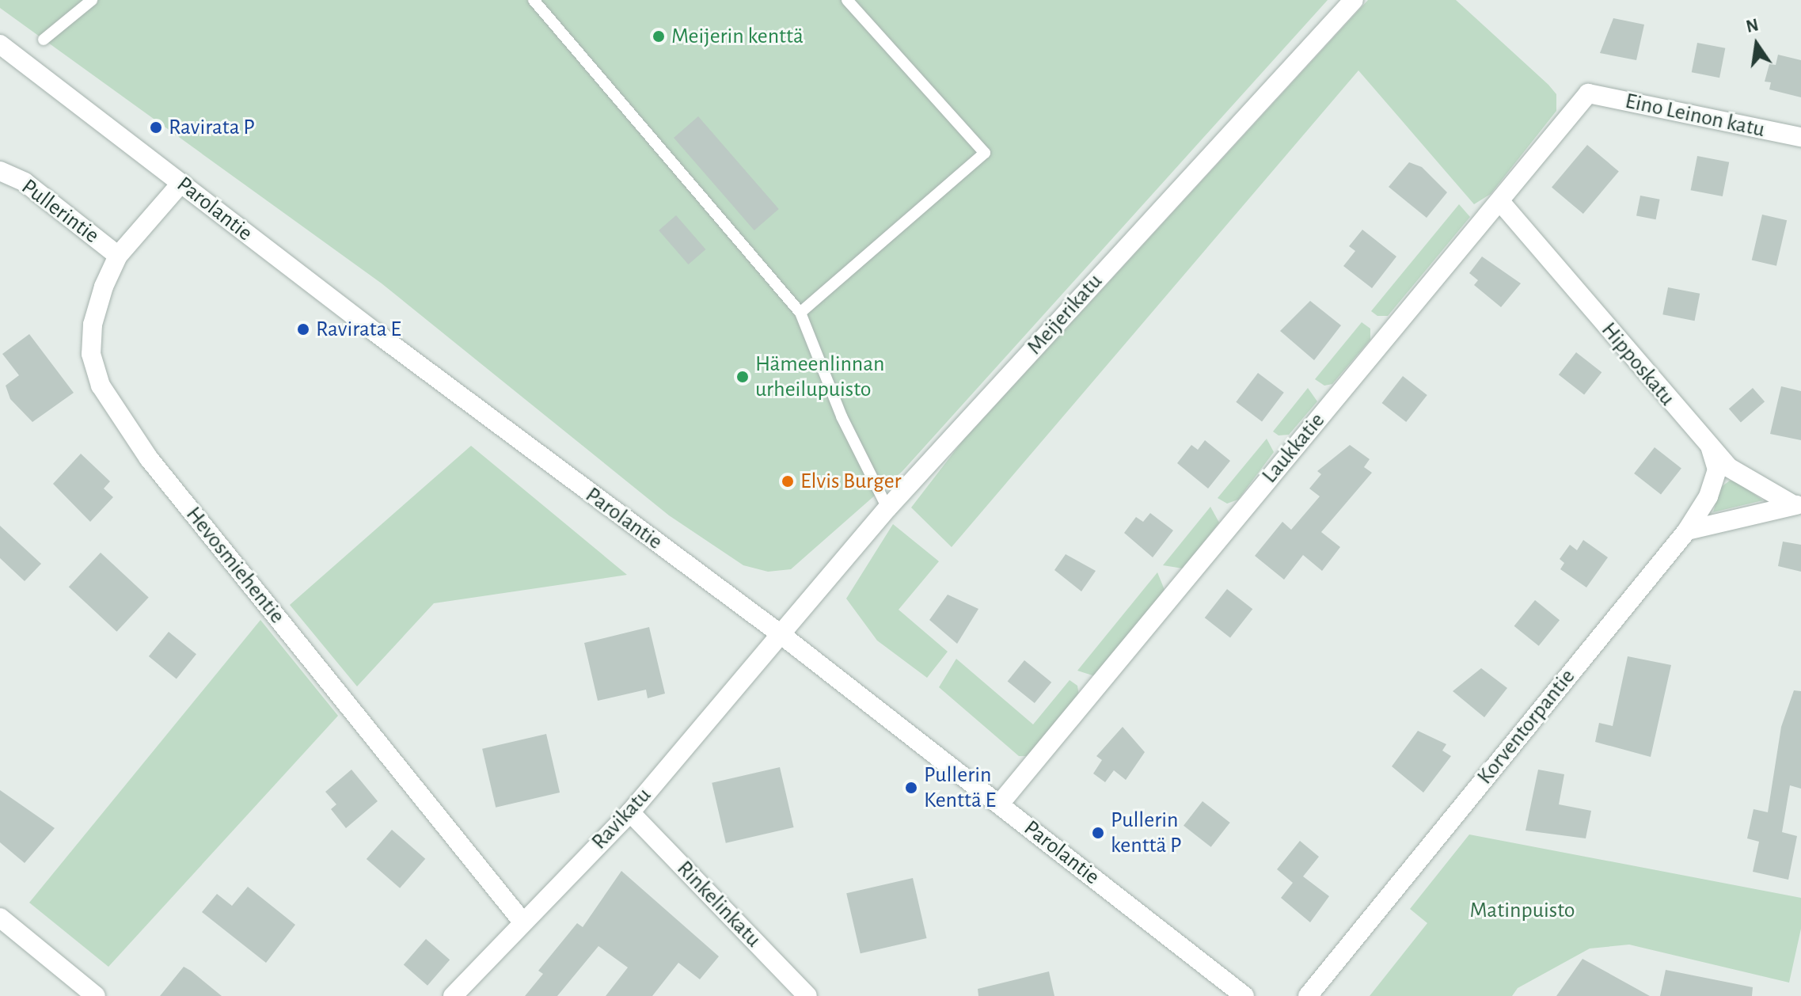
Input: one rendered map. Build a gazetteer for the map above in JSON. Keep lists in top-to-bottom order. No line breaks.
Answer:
{"streets":{"street":["Eino Leinon katu","Parolantie","Pullerintie","Meijerikatu","Hipposkatu","Laukkatie","Hevosmiehentie","Korventorpantie","Ravikatu","Rinkelinkatu"]},"crossings":[["Eino Leinon katu","Laukkatie"],["Parolantie","Meijerikatu"],["Parolantie","Laukkatie"],["Parolantie","Hevosmiehentie"],["Parolantie","Ravikatu"],["Pullerintie","Hevosmiehentie"],["Meijerikatu","Ravikatu"],["Hipposkatu","Laukkatie"],["Hipposkatu","Korventorpantie"],["Hevosmiehentie","Ravikatu"],["Ravikatu","Rinkelinkatu"]],"parks":["Matinpuisto"],"places":["Meijerin kenttä","Ravirata P","Ravirata E","Hämeenlinnan urheilupuisto","Elvis Burger","Pullerin Kenttä E","Pullerin kenttä P"],"north":"top"}
